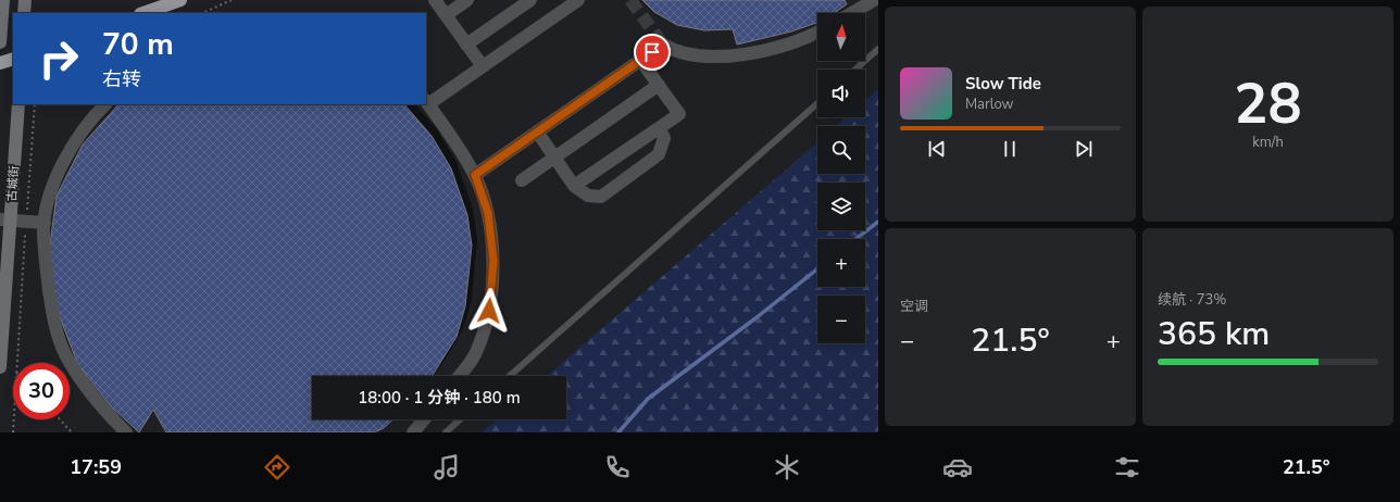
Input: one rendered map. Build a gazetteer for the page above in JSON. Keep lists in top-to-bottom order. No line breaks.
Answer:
{"streets":{"main road":["古城街"]},"north":"top","page":{"tile":[["28","km/h"],"空调",["续航 · 73%","365 km"]],"map_buttons":["+","−"],"turn":["70 m","右转"],"song":["Slow Tide","Marlow"],"heat":["−","21.5°","+"],"limit":"30","trip":"18:00 · 1 分钟 · 180 m","tabs":["17:59","21.5°"]}}
